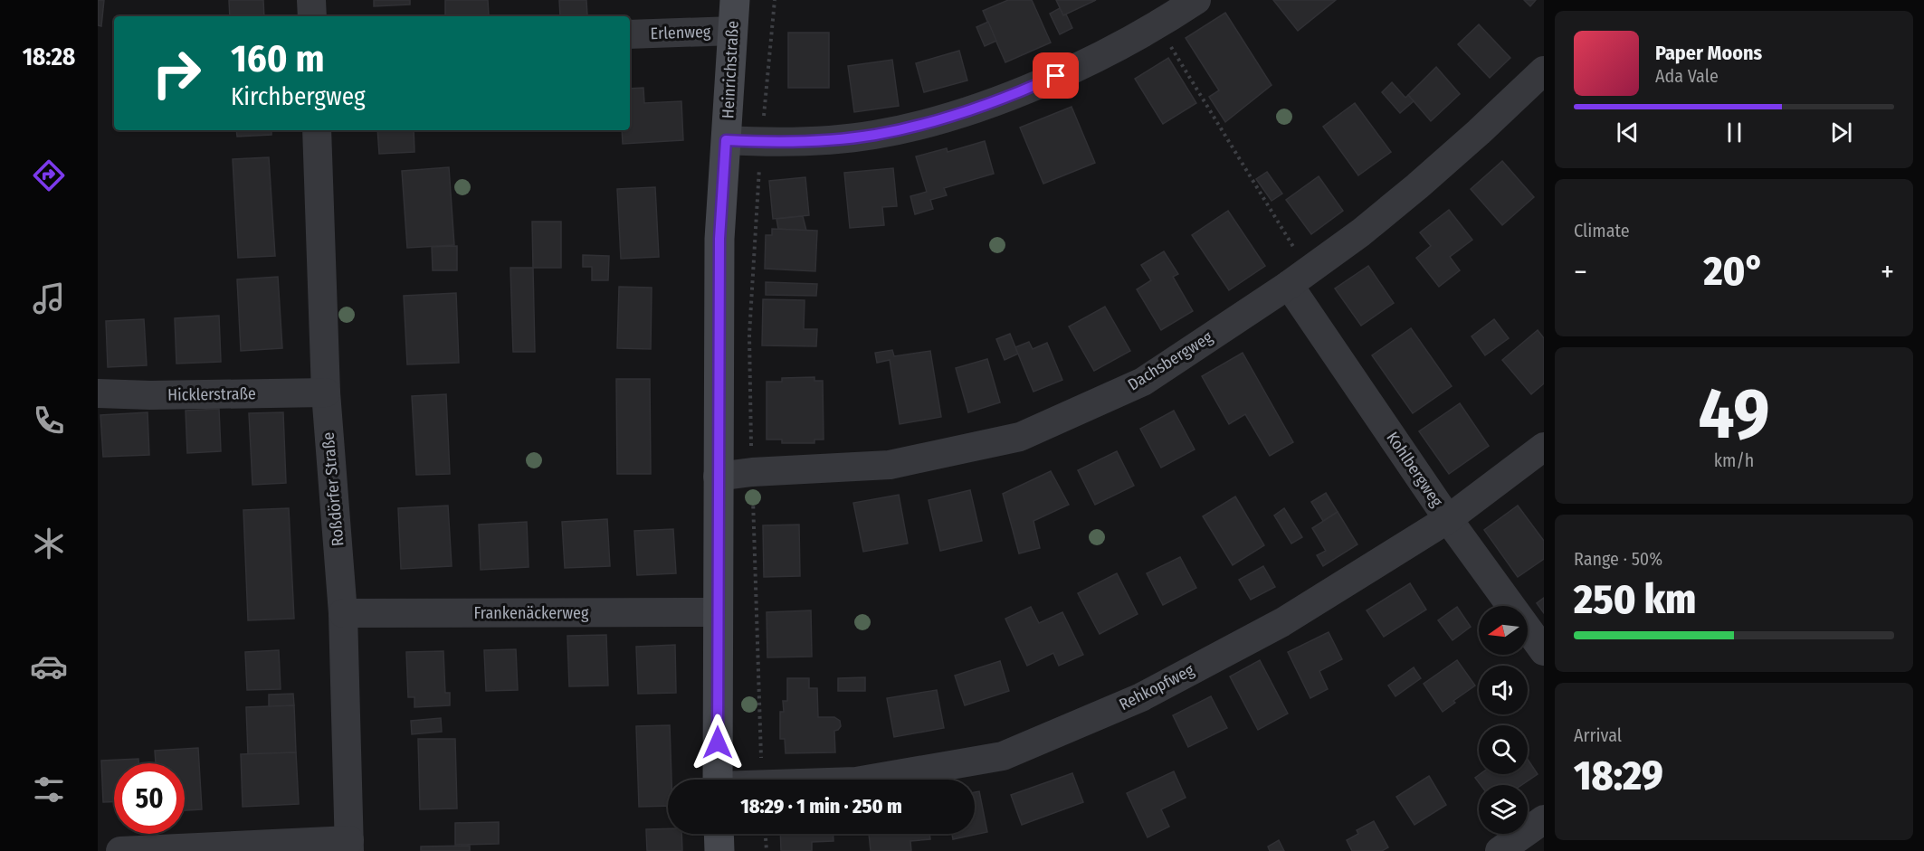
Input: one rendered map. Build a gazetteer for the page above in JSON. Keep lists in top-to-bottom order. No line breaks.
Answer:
{"streets":{"main road":["Heinrichstraße"],"street":["Erlenweg","Dachsbergweg","Hicklerstraße","Kohlbergweg","Roßdörfer Straße","Frankenäckerweg","Rehkopfweg"]},"crossings":[["Erlenweg","Heinrichstraße"],["Heinrichstraße","Dachsbergweg"],["Heinrichstraße","Frankenäckerweg"],["Dachsbergweg","Kohlbergweg"],["Hicklerstraße","Roßdörfer Straße"],["Kohlbergweg","Rehkopfweg"],["Roßdörfer Straße","Frankenäckerweg"]],"north":"left","page":{"tabs":"18:28","turn":["160 m","Kirchbergweg"],"song":["Paper Moons","Ada Vale"],"tile":["Climate",["49","km/h"],["Range · 50%","250 km"],["Arrival","18:29"]],"heat":["−","20°","+"],"limit":"50","trip":"18:29 · 1 min · 250 m"}}
